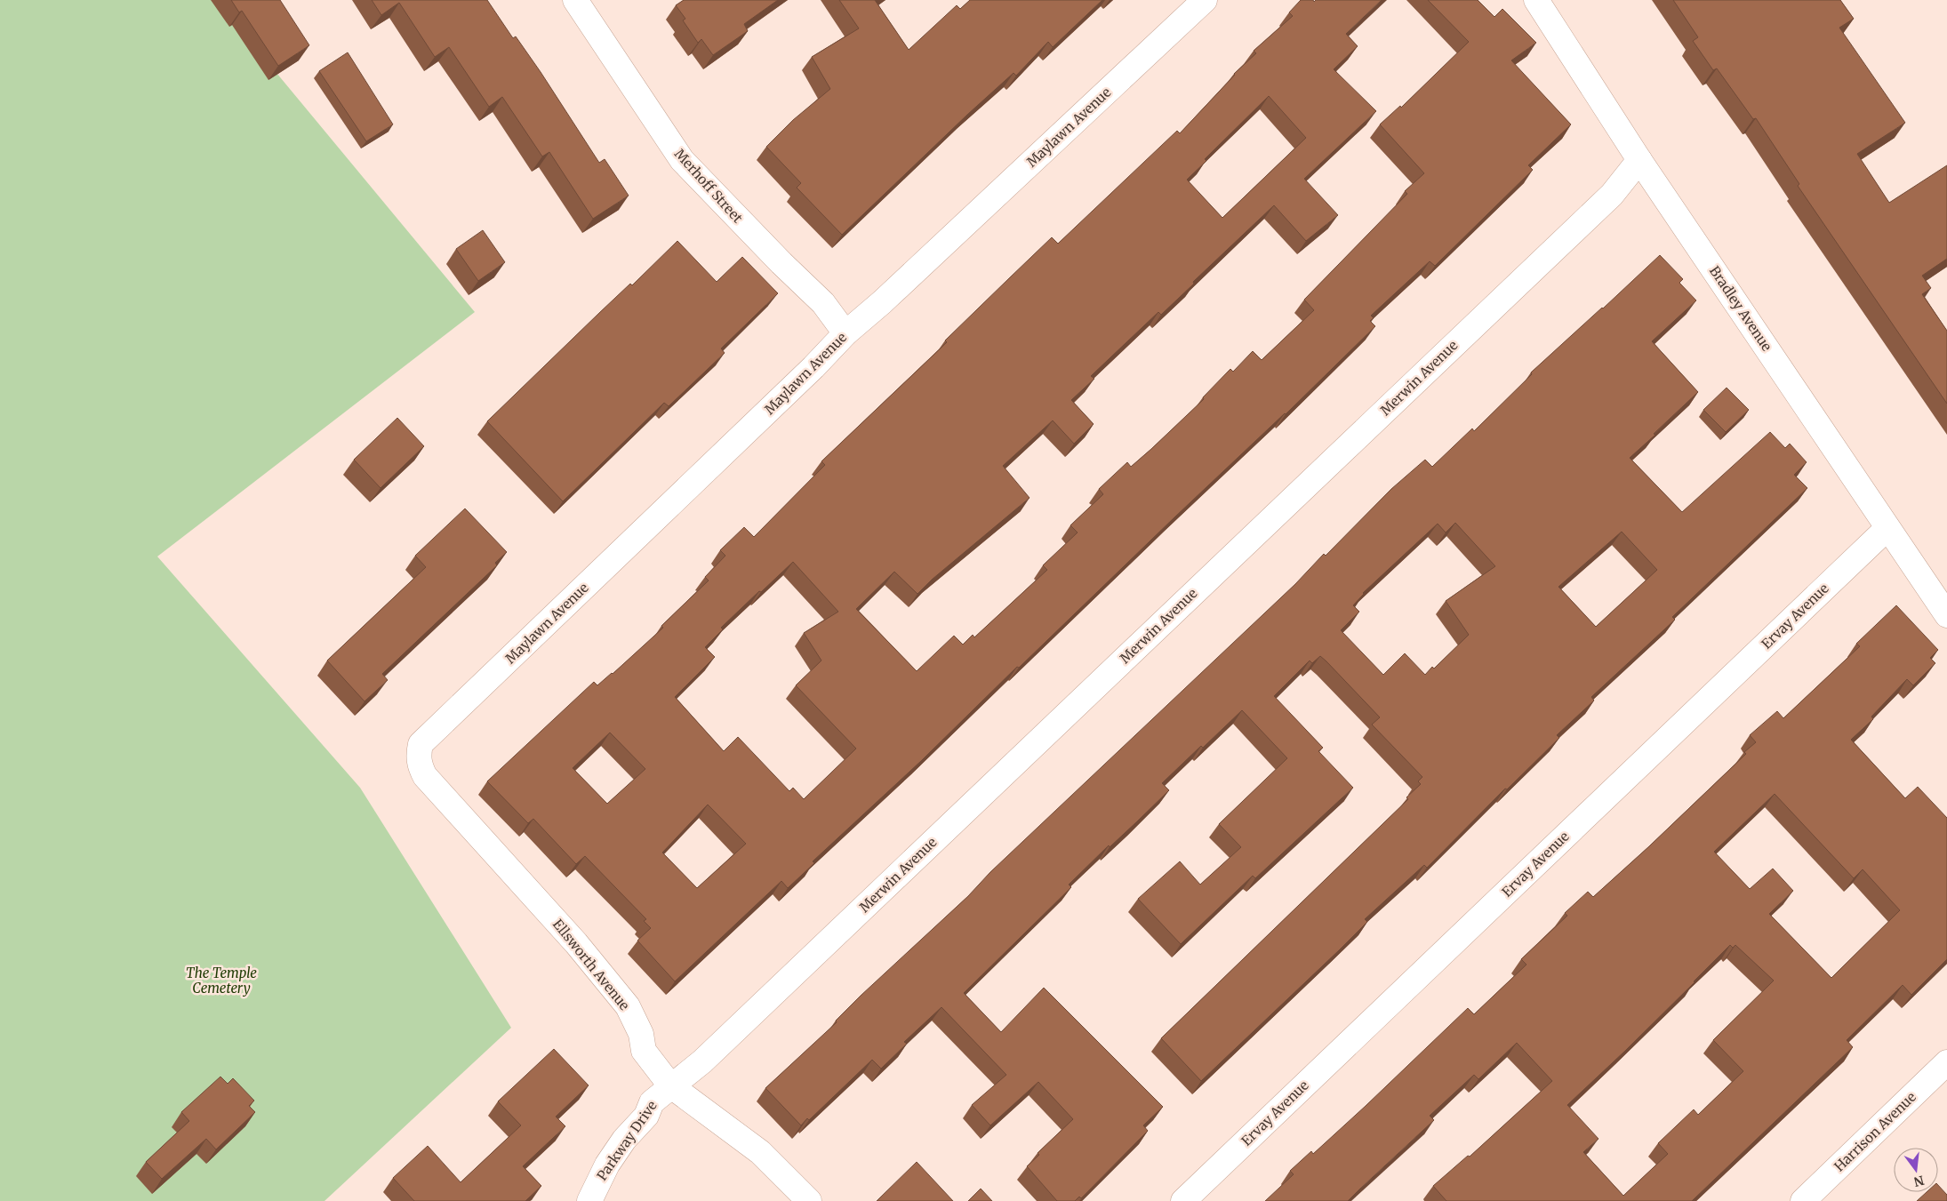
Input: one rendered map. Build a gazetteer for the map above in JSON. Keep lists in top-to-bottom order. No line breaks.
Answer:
{"streets":{"street":["Maylawn Avenue","Merhoff Street","Bradley Avenue","Merwin Avenue","Ervay Avenue","Ellsworth Avenue","Harrison Avenue","Parkway Drive"]},"crossings":[["Maylawn Avenue","Merhoff Street"],["Maylawn Avenue","Ellsworth Avenue"],["Bradley Avenue","Merwin Avenue"],["Bradley Avenue","Ervay Avenue"],["Merwin Avenue","Ellsworth Avenue"],["Merwin Avenue","Parkway Drive"],["Ellsworth Avenue","Parkway Drive"]],"parks":["The Temple Cemetery"],"north":"bottom"}
